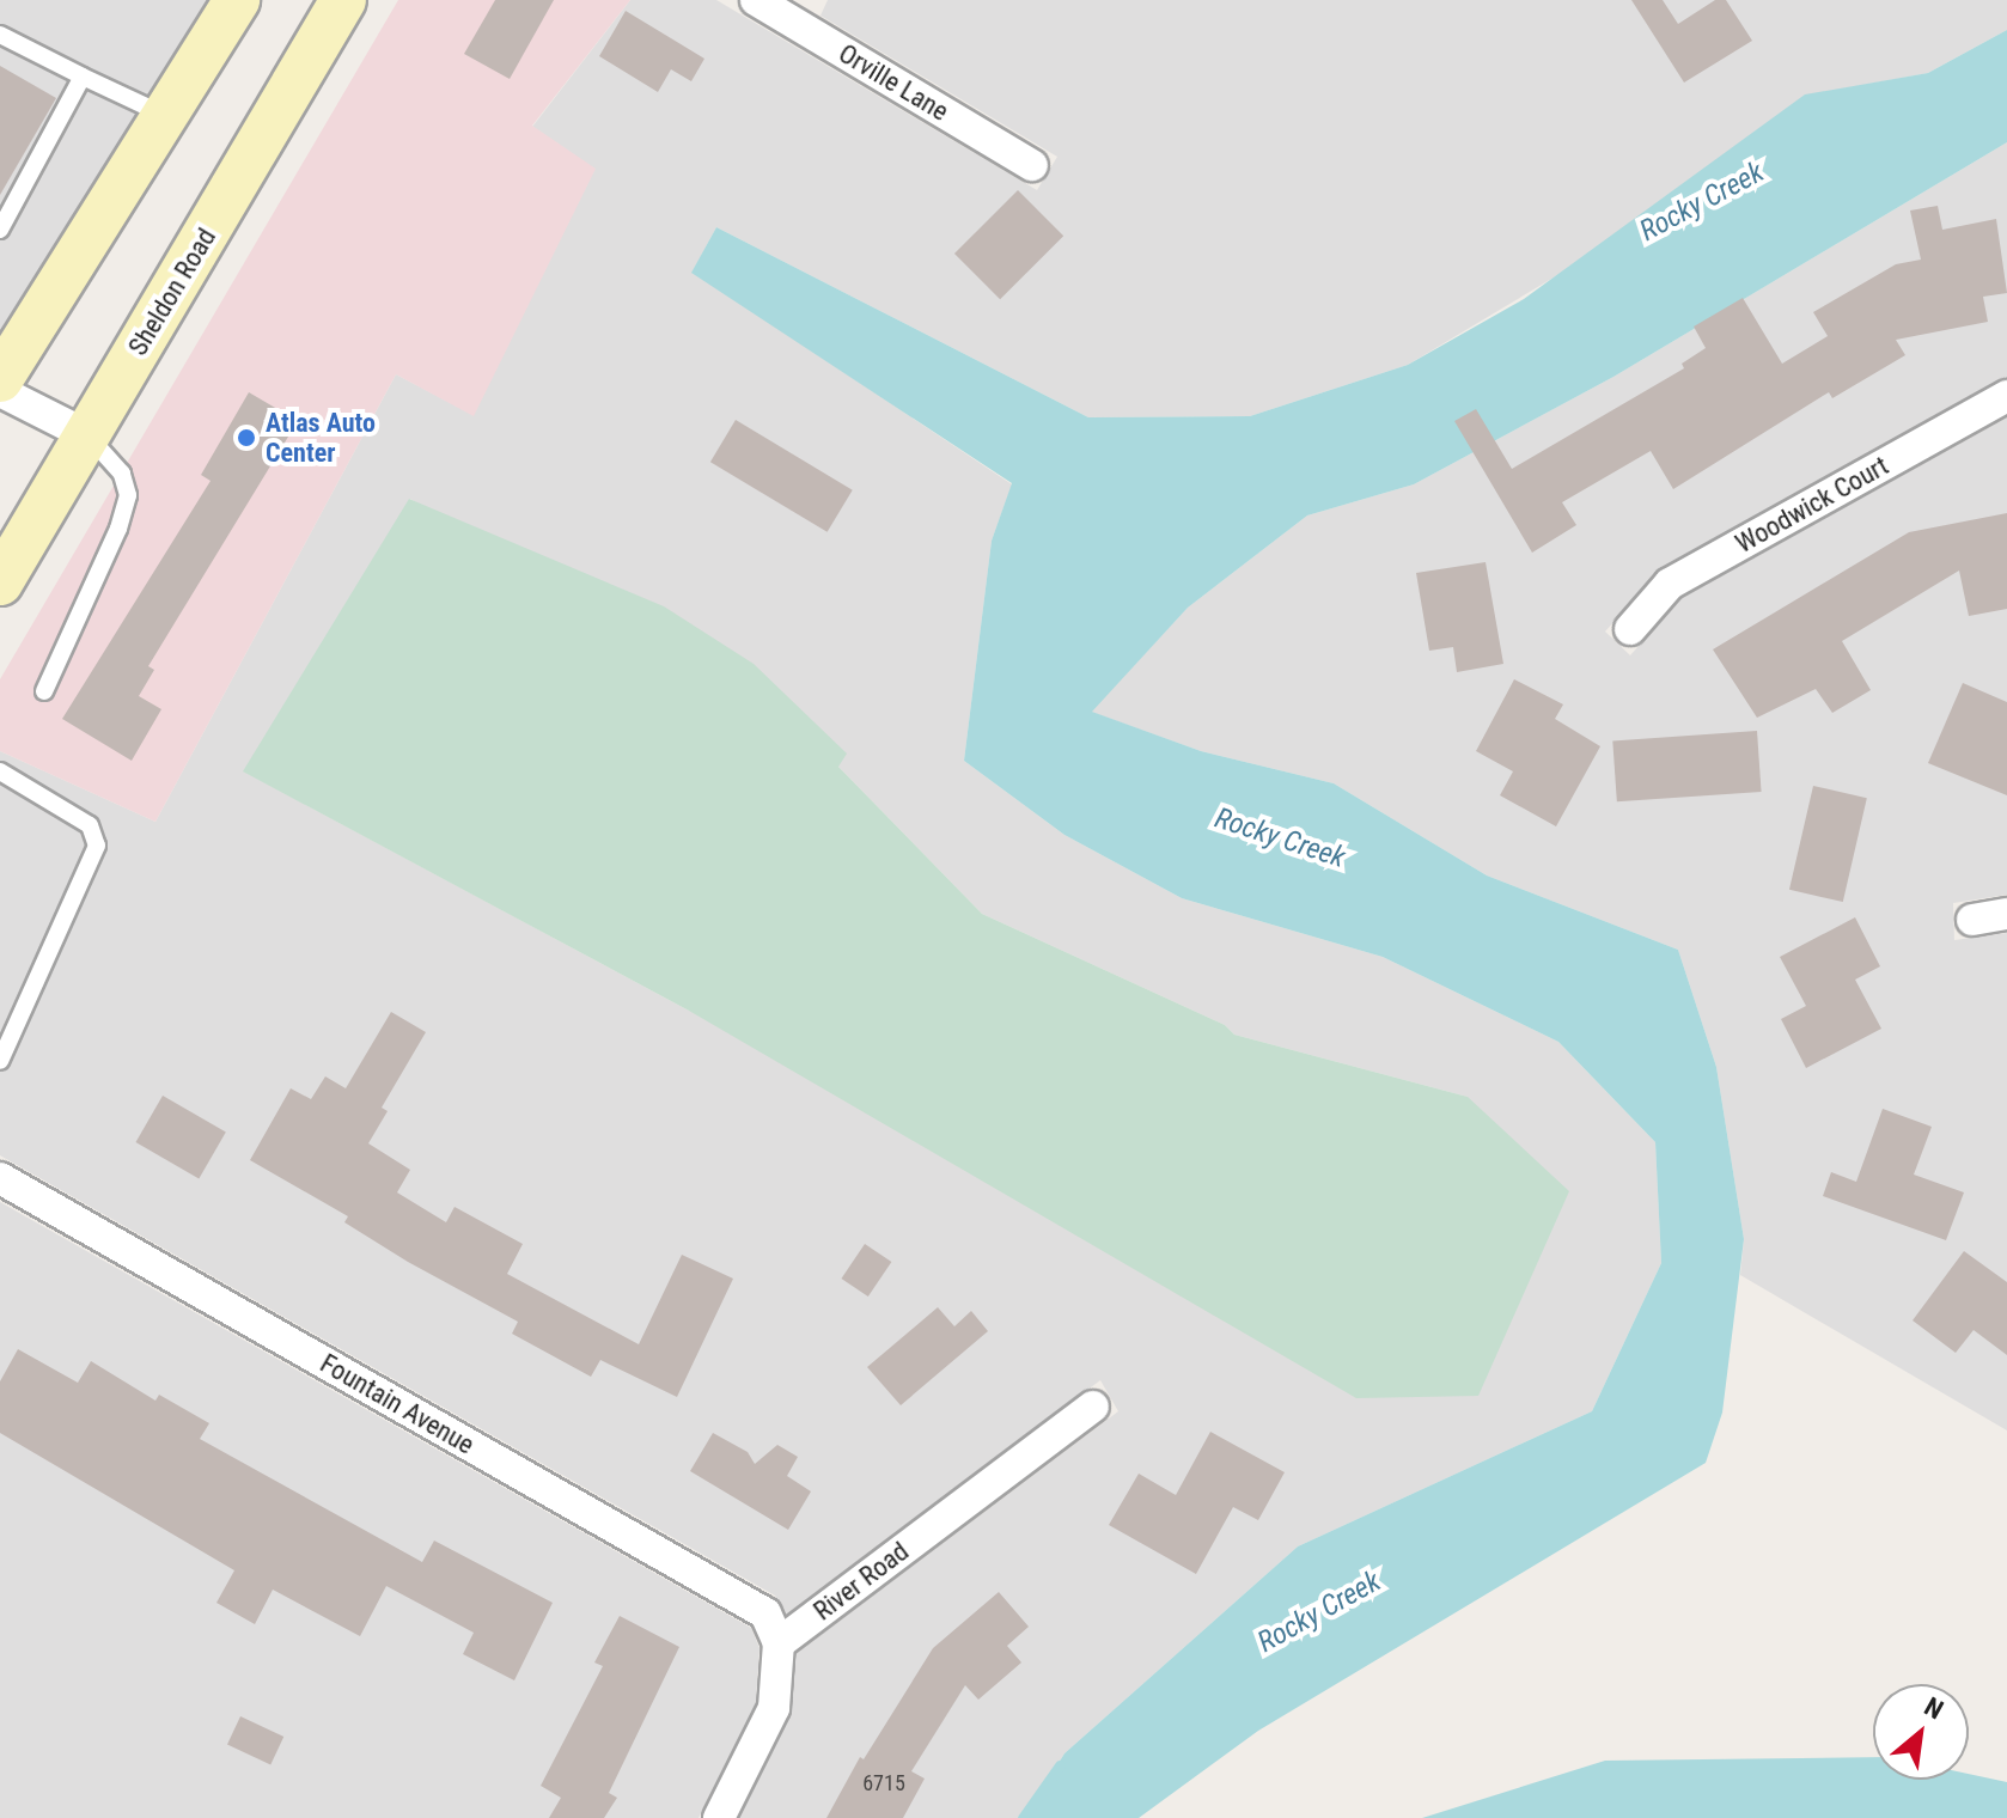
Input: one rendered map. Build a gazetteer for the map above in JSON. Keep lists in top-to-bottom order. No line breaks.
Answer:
{"streets":{"main road":["Sheldon Road"],"street":["Orville Lane","Woodwick Court","Fountain Avenue","River Road"]},"crossings":[["Fountain Avenue","River Road"]],"water":["Rocky Creek"],"places":["Atlas Auto Center"],"house_numbers":["6715"],"north":"top right"}
